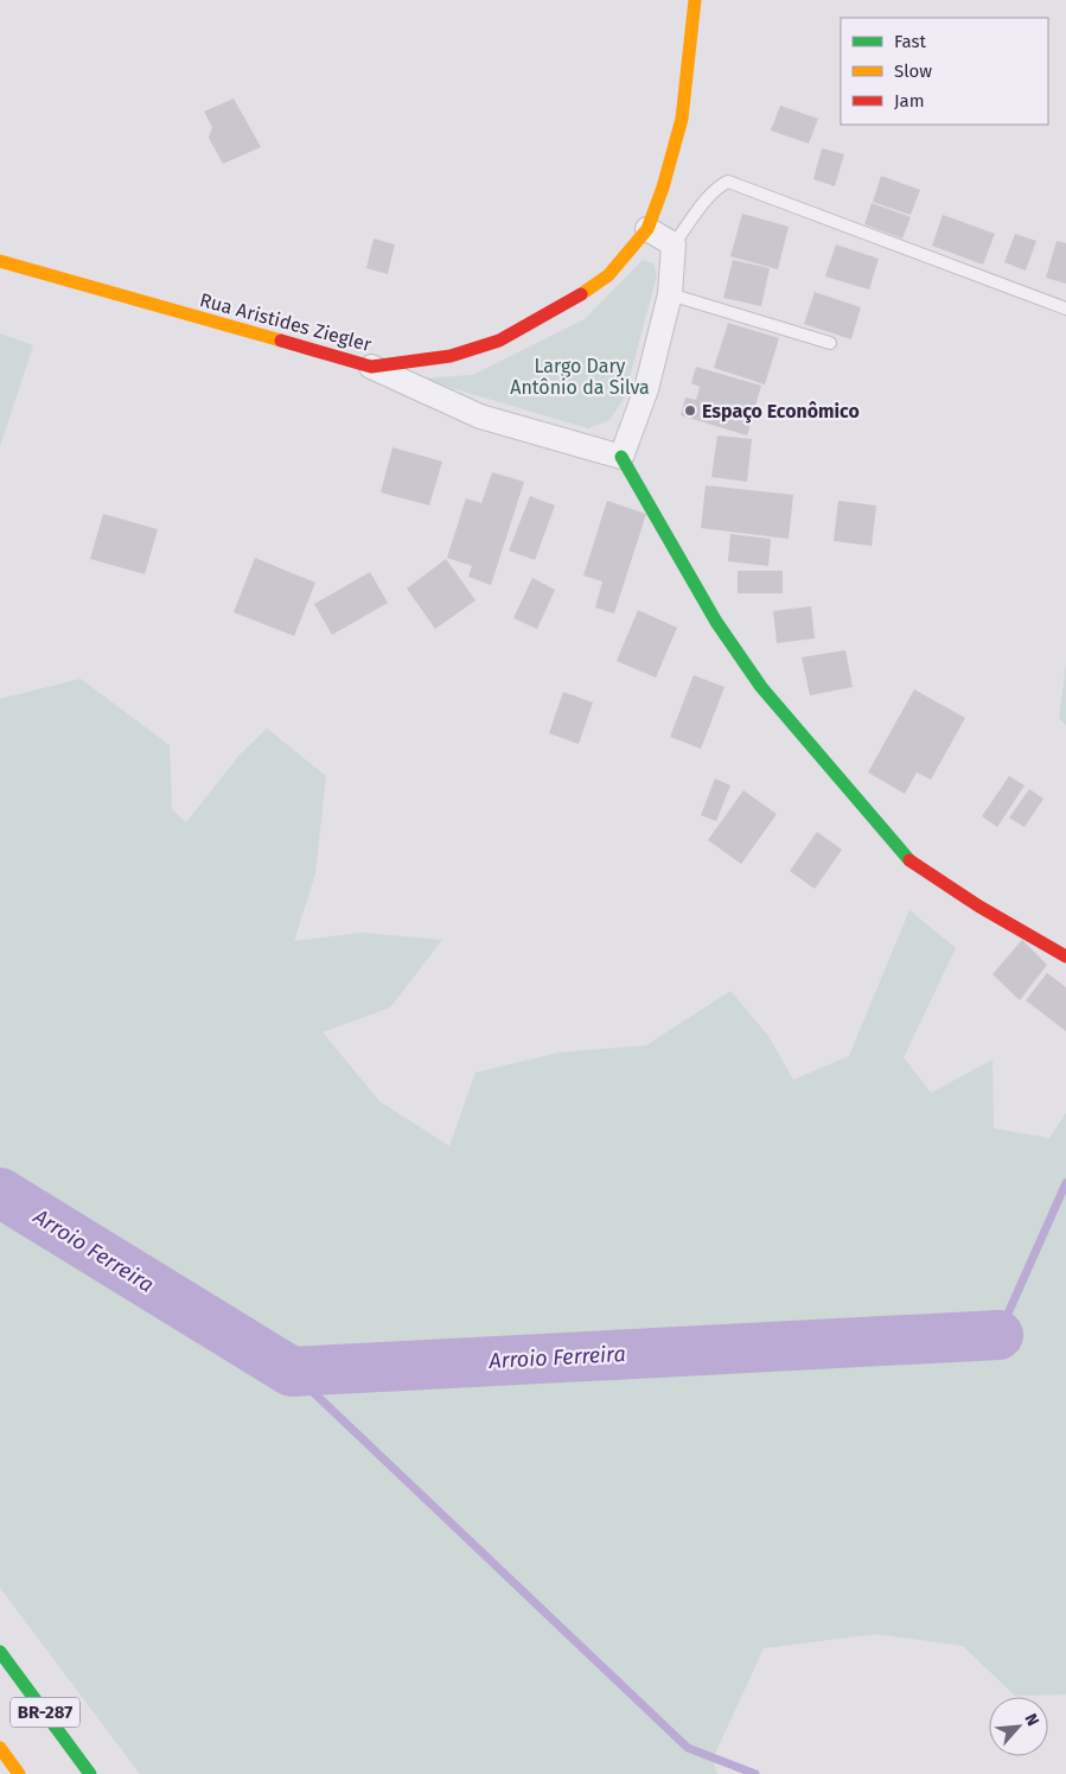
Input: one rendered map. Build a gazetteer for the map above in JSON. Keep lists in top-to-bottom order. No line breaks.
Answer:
{"streets":{"main road":["Rua Aristides Ziegler","BR-287"]},"water":["Arroio Ferreira"],"parks":["Largo Dary Antônio da Silva"],"places":["Espaço Econômico"],"legend":["Fast","Slow","Jam"],"north":"top right"}
